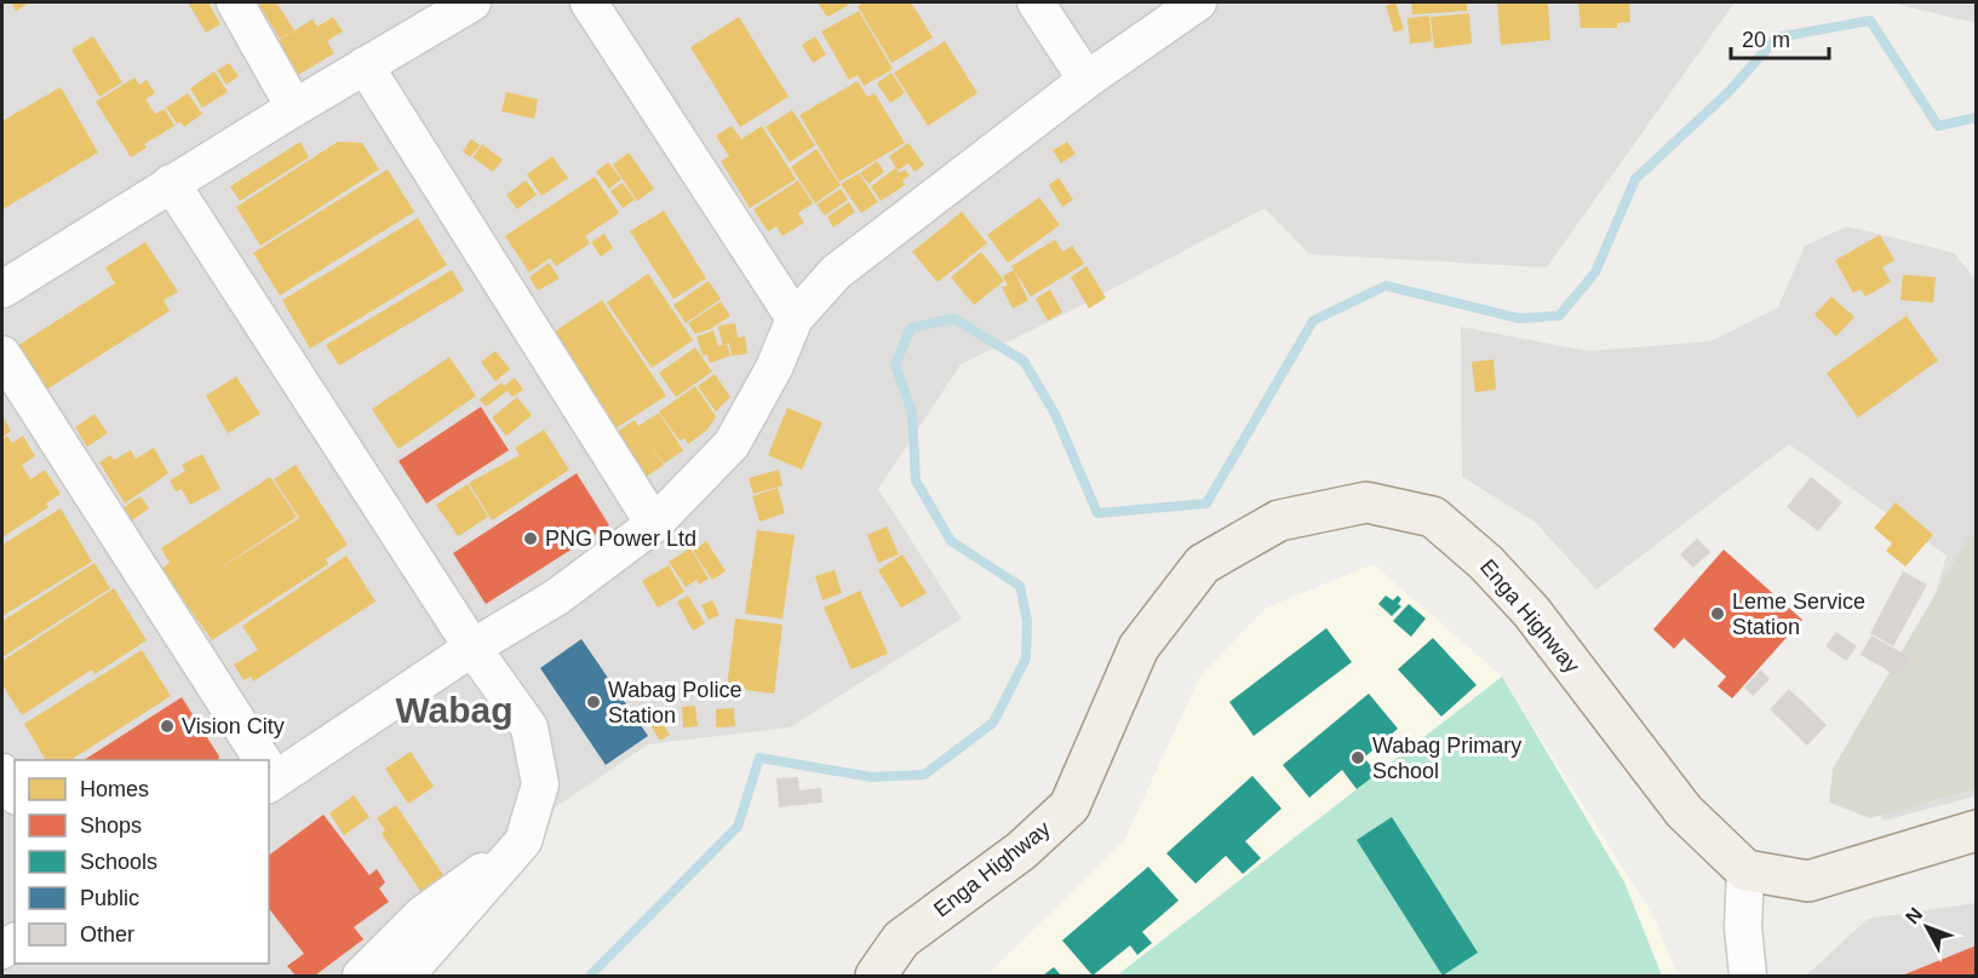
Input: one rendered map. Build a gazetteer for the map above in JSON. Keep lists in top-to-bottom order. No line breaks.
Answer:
{"streets":{"main road":["Enga Highway"]},"districts":["Wabag"],"places":["PNG Power Ltd","Leme Service Station","Wabag Police Station","Vision City","Wabag Primary School"],"legend":["Homes","Shops","Schools","Public","Other"],"scale_bar":"20 m","north":"top left"}
